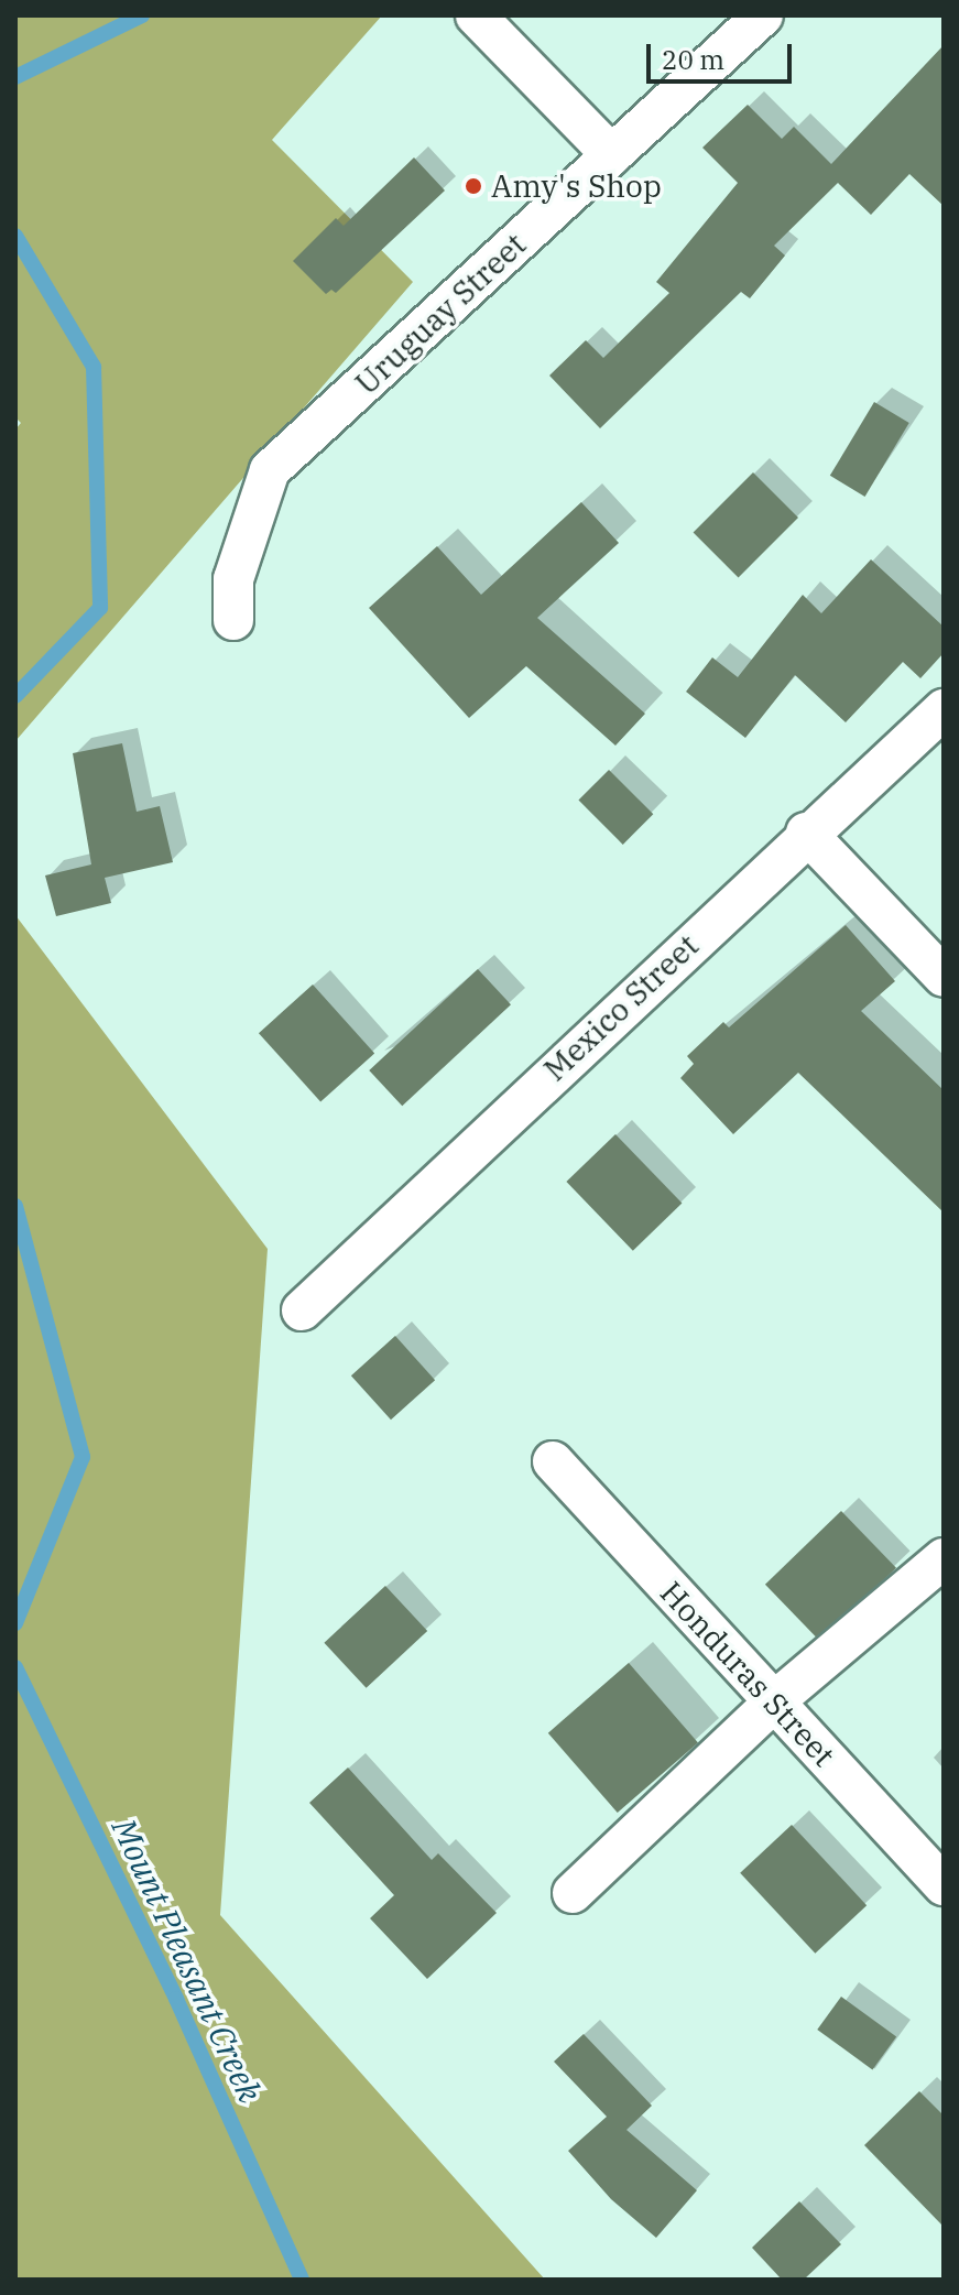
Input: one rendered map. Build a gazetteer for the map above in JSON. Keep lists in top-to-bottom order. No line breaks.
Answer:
{"streets":{"street":["Uruguay Street","Mexico Street","Honduras Street"]},"water":["Mount Pleasant Creek"],"places":["Amy's Shop"],"scale_bar":"20 m"}
